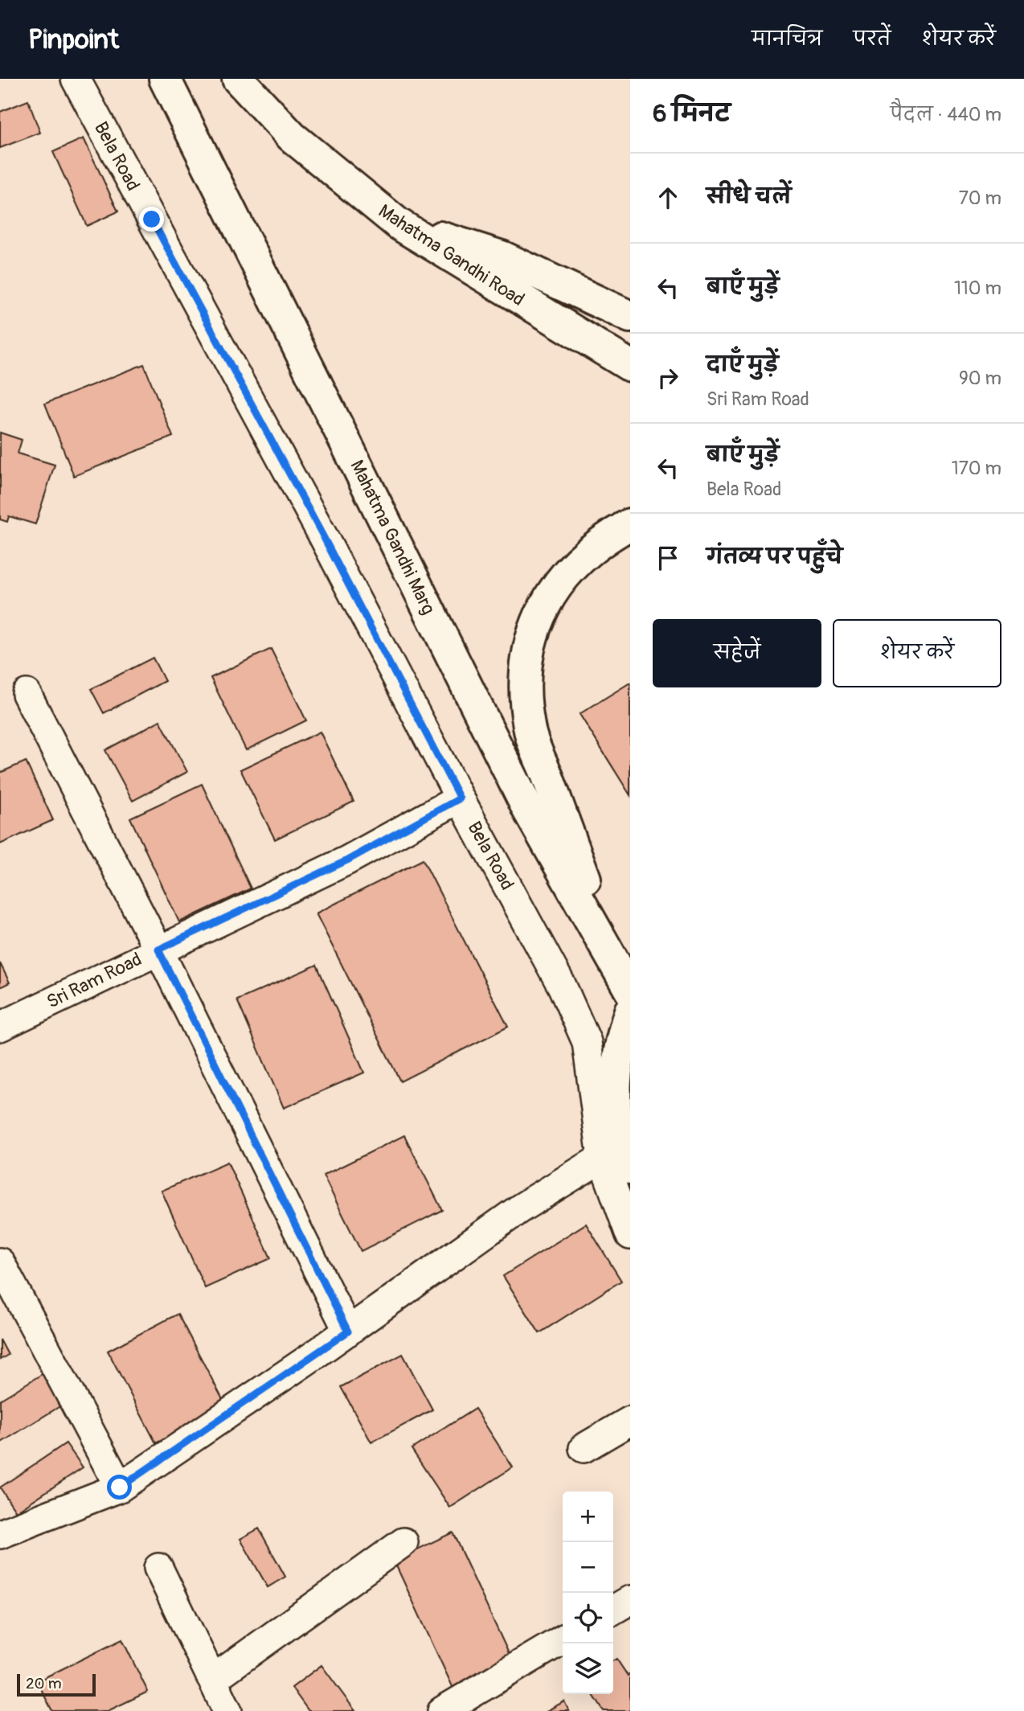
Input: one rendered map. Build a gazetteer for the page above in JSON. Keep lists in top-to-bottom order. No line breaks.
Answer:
{"streets":{"highway":["Mahatma Gandhi Road","Mahatma Gandhi Marg"],"street":["Bela Road","Sri Ram Road"]},"crossings":[["Bela Road","Sri Ram Road"]],"scale_bar":"20 m","page":{"header":"Pinpoint","nav":["मानचित्र","परतें","शेयर करें"],"heading":["6 मिनट","पैदल · 440 m"],"list":[["सीधे चलें","70 m"],["बाएँ मुड़ें","110 m"],["दाएँ मुड़ें","Sri Ram Road","90 m"],["बाएँ मुड़ें","Bela Road","170 m"],"गंतव्य पर पहुँचे"],"buttons":["सहेजें","शेयर करें"],"map_buttons":["+","−"],"scale":"20 m"}}
